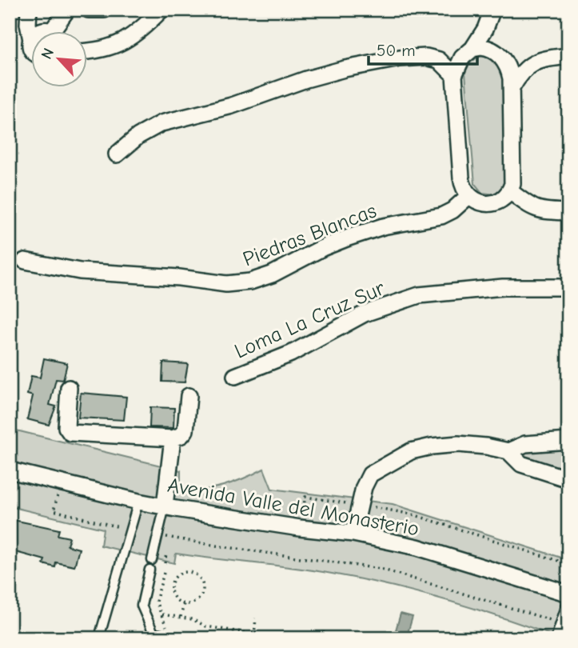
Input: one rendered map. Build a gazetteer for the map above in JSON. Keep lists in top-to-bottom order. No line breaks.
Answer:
{"streets":{"street":["Piedras Blancas","Loma La Cruz Sur","Avenida Valle del Monasterio"]},"scale_bar":"50 m","north":"top left"}
